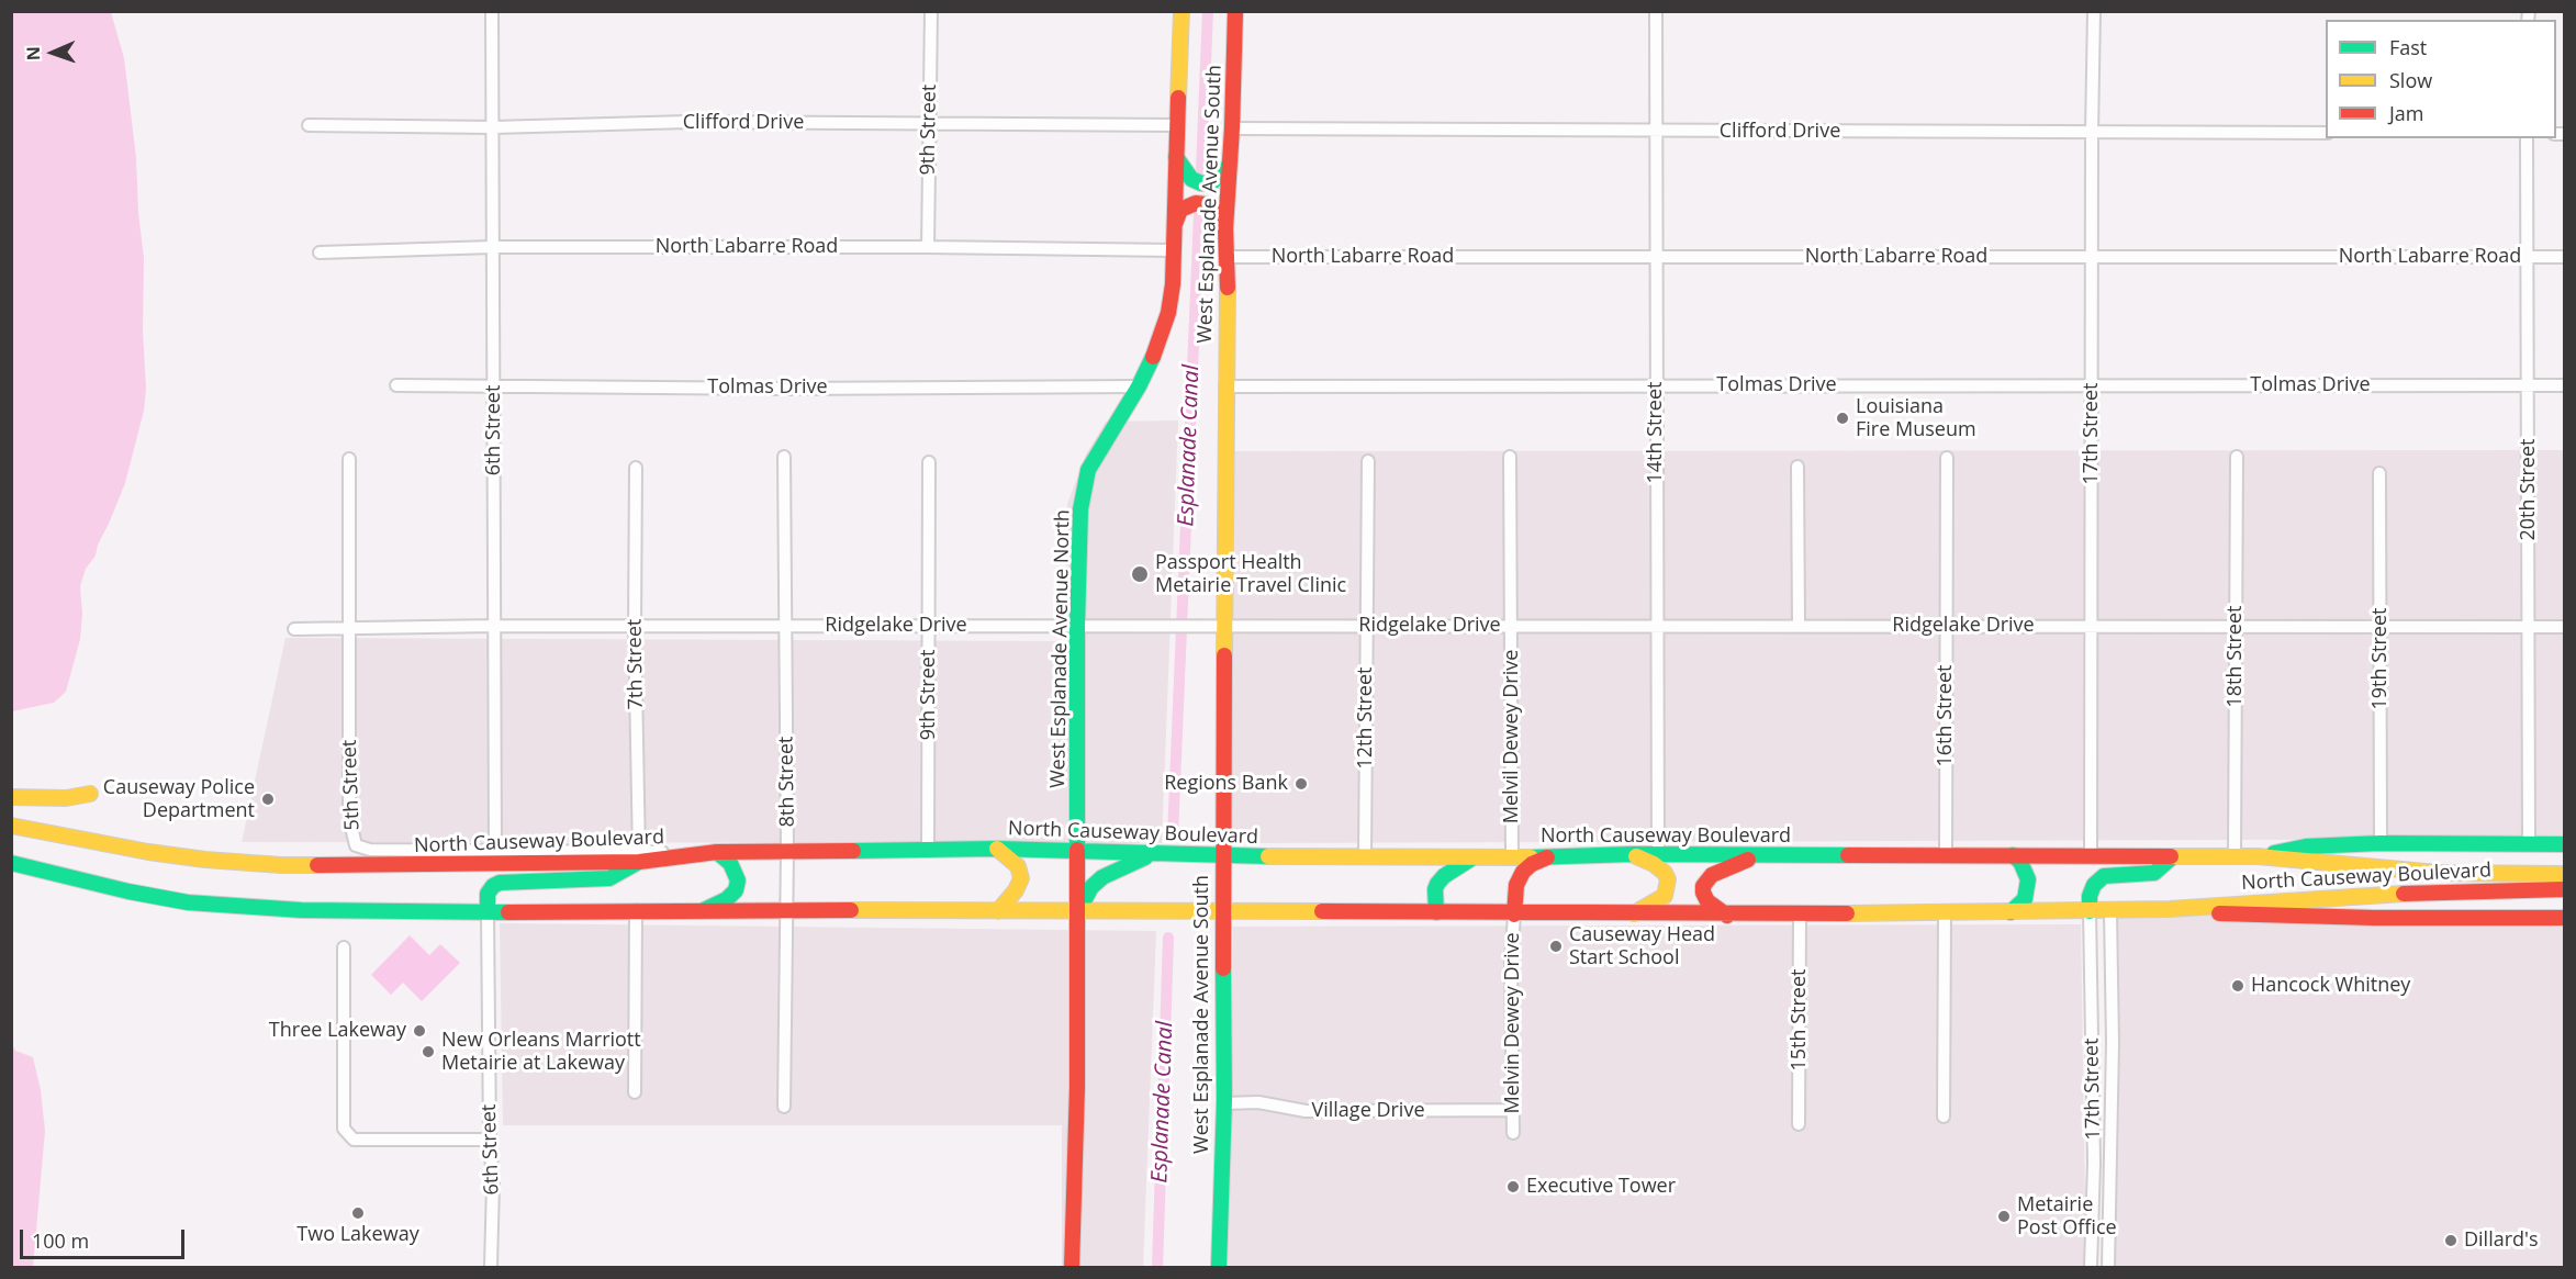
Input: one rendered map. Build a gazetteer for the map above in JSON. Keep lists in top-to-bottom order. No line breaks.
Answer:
{"streets":{"main road":["West Esplanade Avenue South","West Esplanade Avenue North","North Causeway Boulevard"],"street":["Clifford Drive","9th Street","North Labarre Road","Tolmas Drive","6th Street","14th Street","17th Street","20th Street","Ridgelake Drive","18th Street","19th Street","7th Street","16th Street","12th Street","Melvil Dewey Drive","8th Street","5th Street","15th Street","Melvin Dewey Drive","Village Drive"]},"crossings":[["Clifford Drive","9th Street"],["Clifford Drive","West Esplanade Avenue South"],["Clifford Drive","6th Street"],["Clifford Drive","14th Street"],["Clifford Drive","17th Street"],["Clifford Drive","West Esplanade Avenue North"],["9th Street","North Labarre Road"],["9th Street","Ridgelake Drive"],["9th Street","North Causeway Boulevard"],["West Esplanade Avenue South","North Labarre Road"],["West Esplanade Avenue South","Tolmas Drive"],["West Esplanade Avenue South","Ridgelake Drive"],["West Esplanade Avenue South","North Causeway Boulevard"],["West Esplanade Avenue South","Village Drive"],["North Labarre Road","6th Street"],["North Labarre Road","14th Street"],["North Labarre Road","17th Street"],["North Labarre Road","20th Street"],["North Labarre Road","West Esplanade Avenue North"],["Tolmas Drive","6th Street"],["Tolmas Drive","14th Street"],["Tolmas Drive","17th Street"],["Tolmas Drive","20th Street"],["Tolmas Drive","West Esplanade Avenue North"],["6th Street","Ridgelake Drive"],["6th Street","5th Street"],["6th Street","North Causeway Boulevard"],["14th Street","Ridgelake Drive"],["14th Street","North Causeway Boulevard"],["17th Street","Ridgelake Drive"],["17th Street","North Causeway Boulevard"],["20th Street","Ridgelake Drive"],["20th Street","North Causeway Boulevard"],["Ridgelake Drive","West Esplanade Avenue North"],["Ridgelake Drive","18th Street"],["Ridgelake Drive","19th Street"],["Ridgelake Drive","7th Street"],["Ridgelake Drive","16th Street"],["Ridgelake Drive","12th Street"],["Ridgelake Drive","Melvil Dewey Drive"],["Ridgelake Drive","8th Street"],["Ridgelake Drive","5th Street"],["West Esplanade Avenue North","North Causeway Boulevard"],["18th Street","North Causeway Boulevard"],["19th Street","North Causeway Boulevard"],["7th Street","5th Street"],["7th Street","North Causeway Boulevard"],["16th Street","North Causeway Boulevard"],["12th Street","North Causeway Boulevard"],["Melvil Dewey Drive","North Causeway Boulevard"],["8th Street","North Causeway Boulevard"],["5th Street","North Causeway Boulevard"],["North Causeway Boulevard","15th Street"],["North Causeway Boulevard","Melvin Dewey Drive"],["Melvin Dewey Drive","Village Drive"]],"water":["Esplanade Canal"],"places":["Louisiana Fire Museum","Passport Health Metairie Travel Clinic","Regions Bank","Causeway Police Department","Causeway Head Start School","Hancock Whitney","Three Lakeway","New Orleans Marriott Metairie at Lakeway","Executive Tower","Two Lakeway","Metairie Post Office","Dillard's"],"legend":["Fast","Slow","Jam"],"scale_bar":"100 m","north":"left"}
